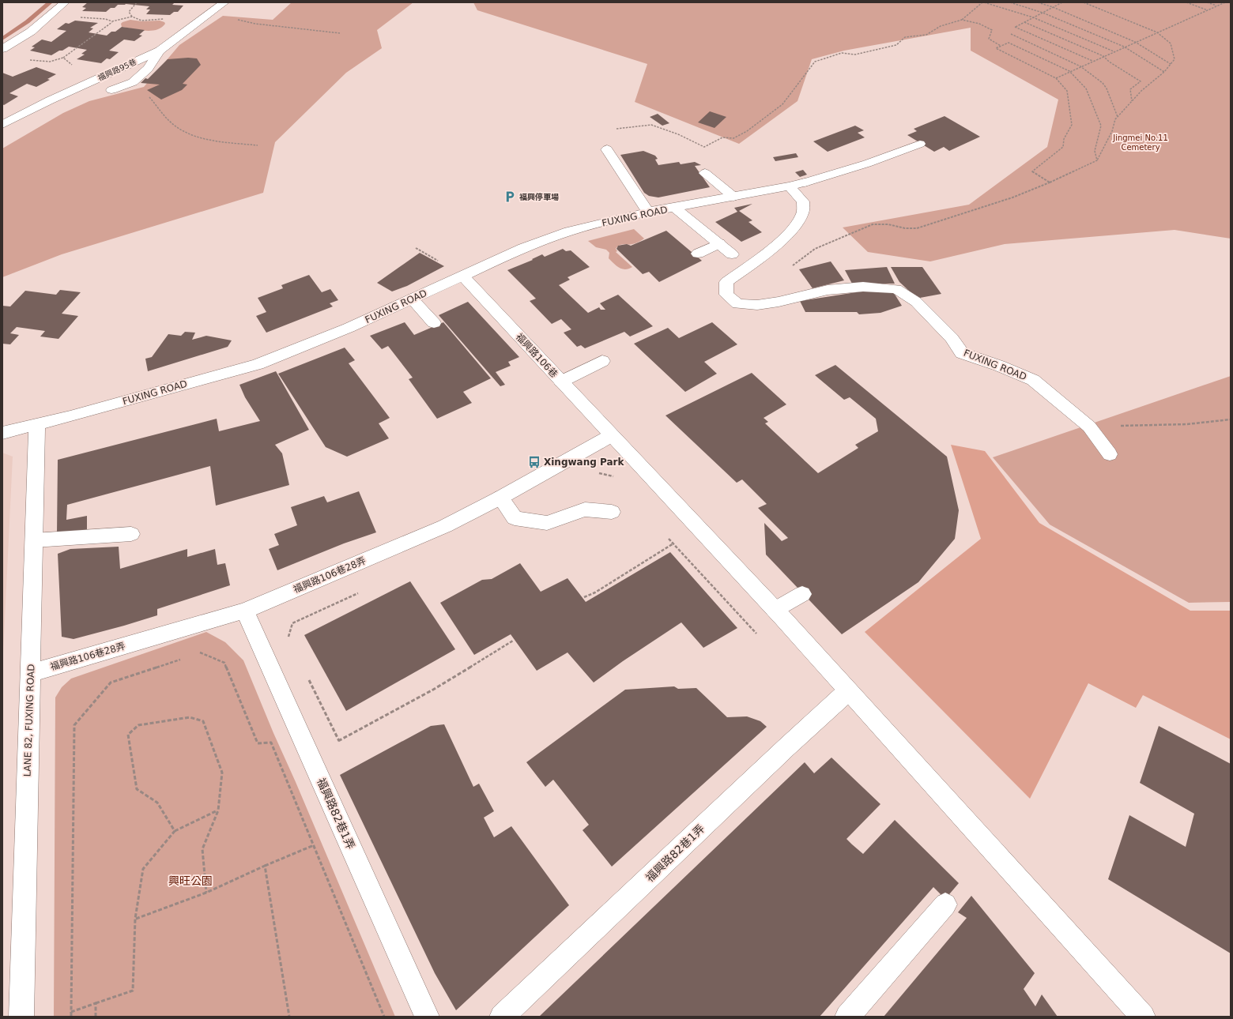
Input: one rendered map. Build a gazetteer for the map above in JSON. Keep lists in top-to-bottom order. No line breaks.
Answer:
{"streets":{"street":["福興路95巷","FUXING ROAD","福興路106巷","福興路106巷28弄","LANE 82, FUXING ROAD","福興路82巷1弄"]},"crossings":[["FUXING ROAD","福興路106巷"],["FUXING ROAD","LANE 82, FUXING ROAD"],["福興路106巷","福興路106巷28弄"],["福興路106巷","福興路82巷1弄"],["福興路106巷28弄","LANE 82, FUXING ROAD"],["福興路106巷28弄","福興路82巷1弄"]],"parks":["Jingmei No.11 Cemetery","興旺公園"],"places":{"parking":["福興停車場"],"bus stop":["Xingwang Park"]}}
